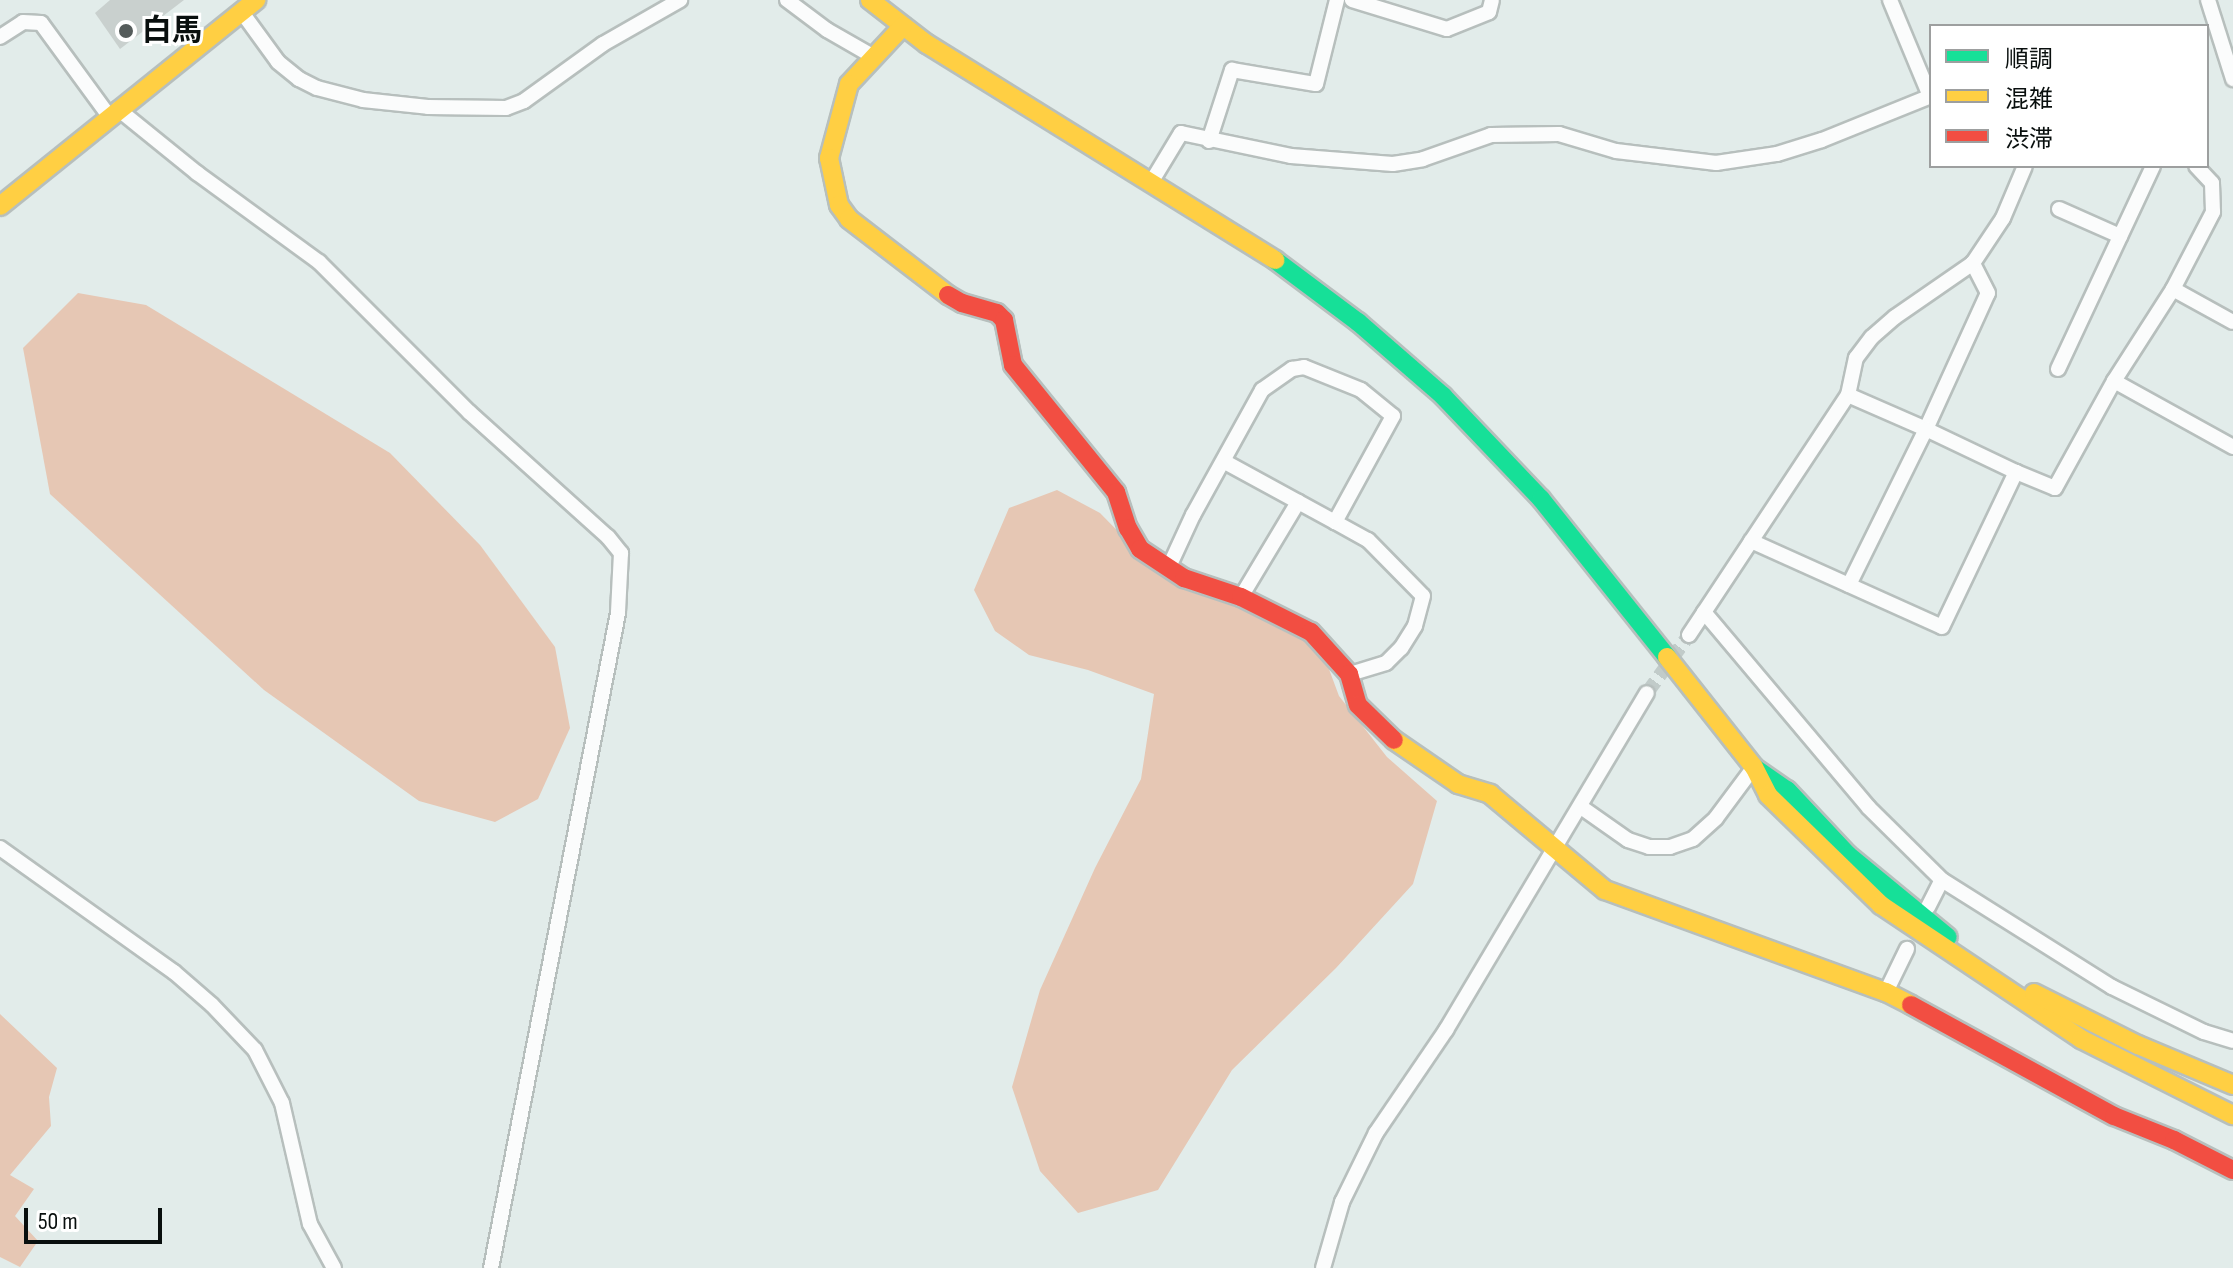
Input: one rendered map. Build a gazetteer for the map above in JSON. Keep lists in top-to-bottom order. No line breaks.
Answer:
{"places":["白馬"],"legend":["順調","混雑","渋滞"],"scale_bar":"50 m"}
